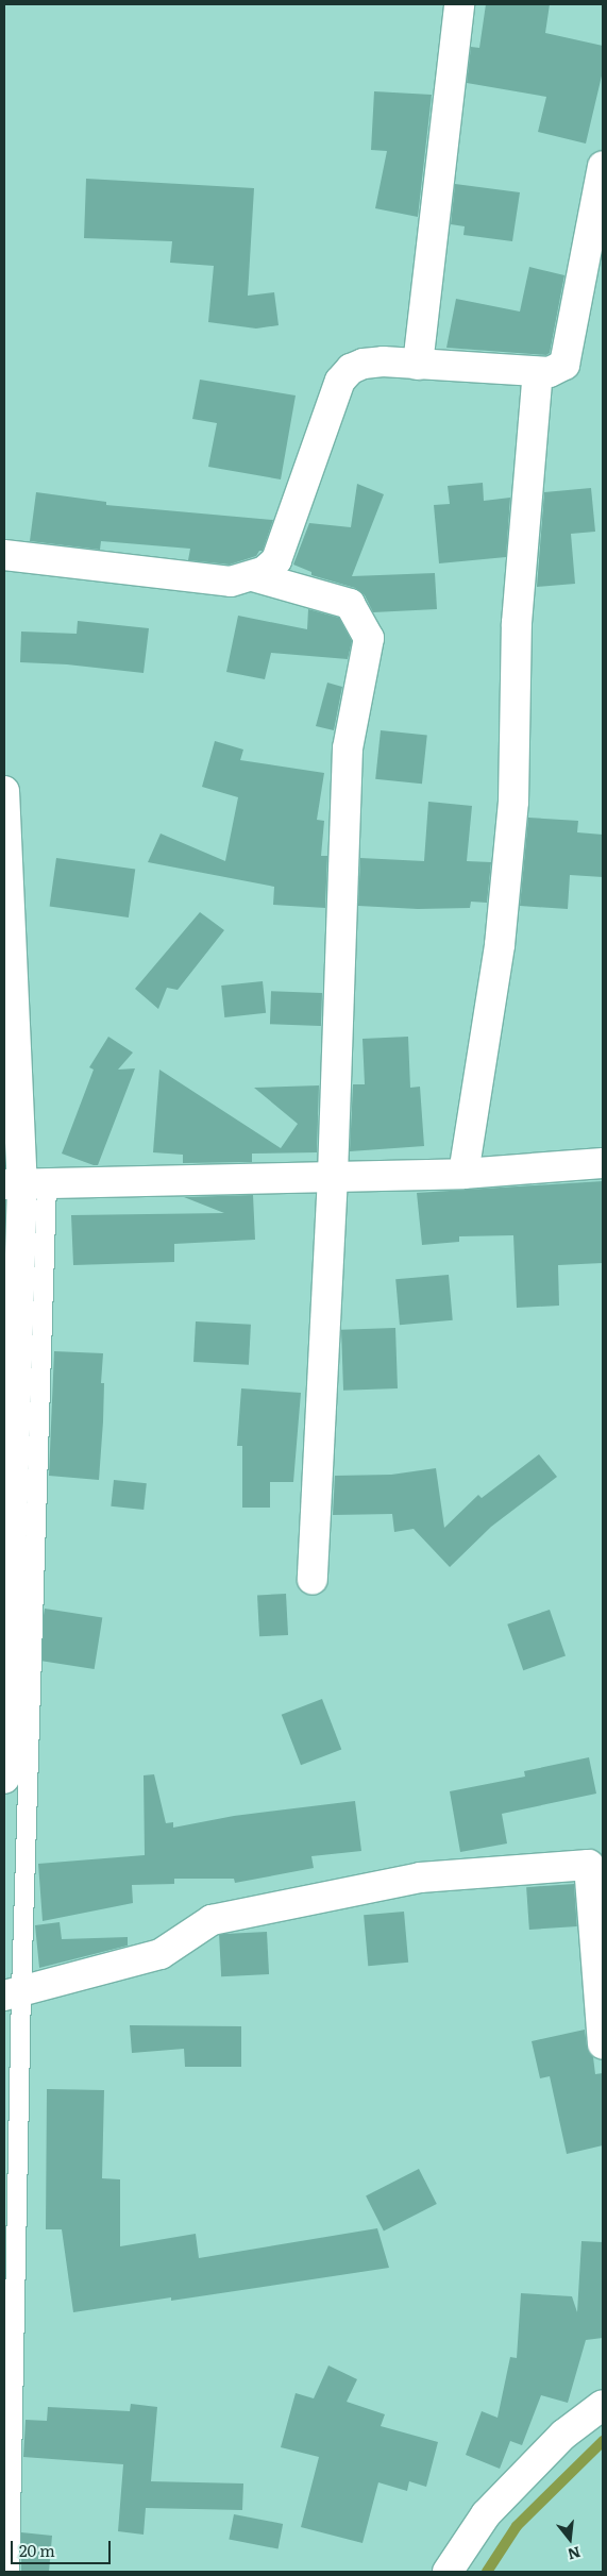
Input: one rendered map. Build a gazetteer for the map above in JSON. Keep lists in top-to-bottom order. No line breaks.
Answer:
{"scale_bar":"20 m","north":"bottom"}
